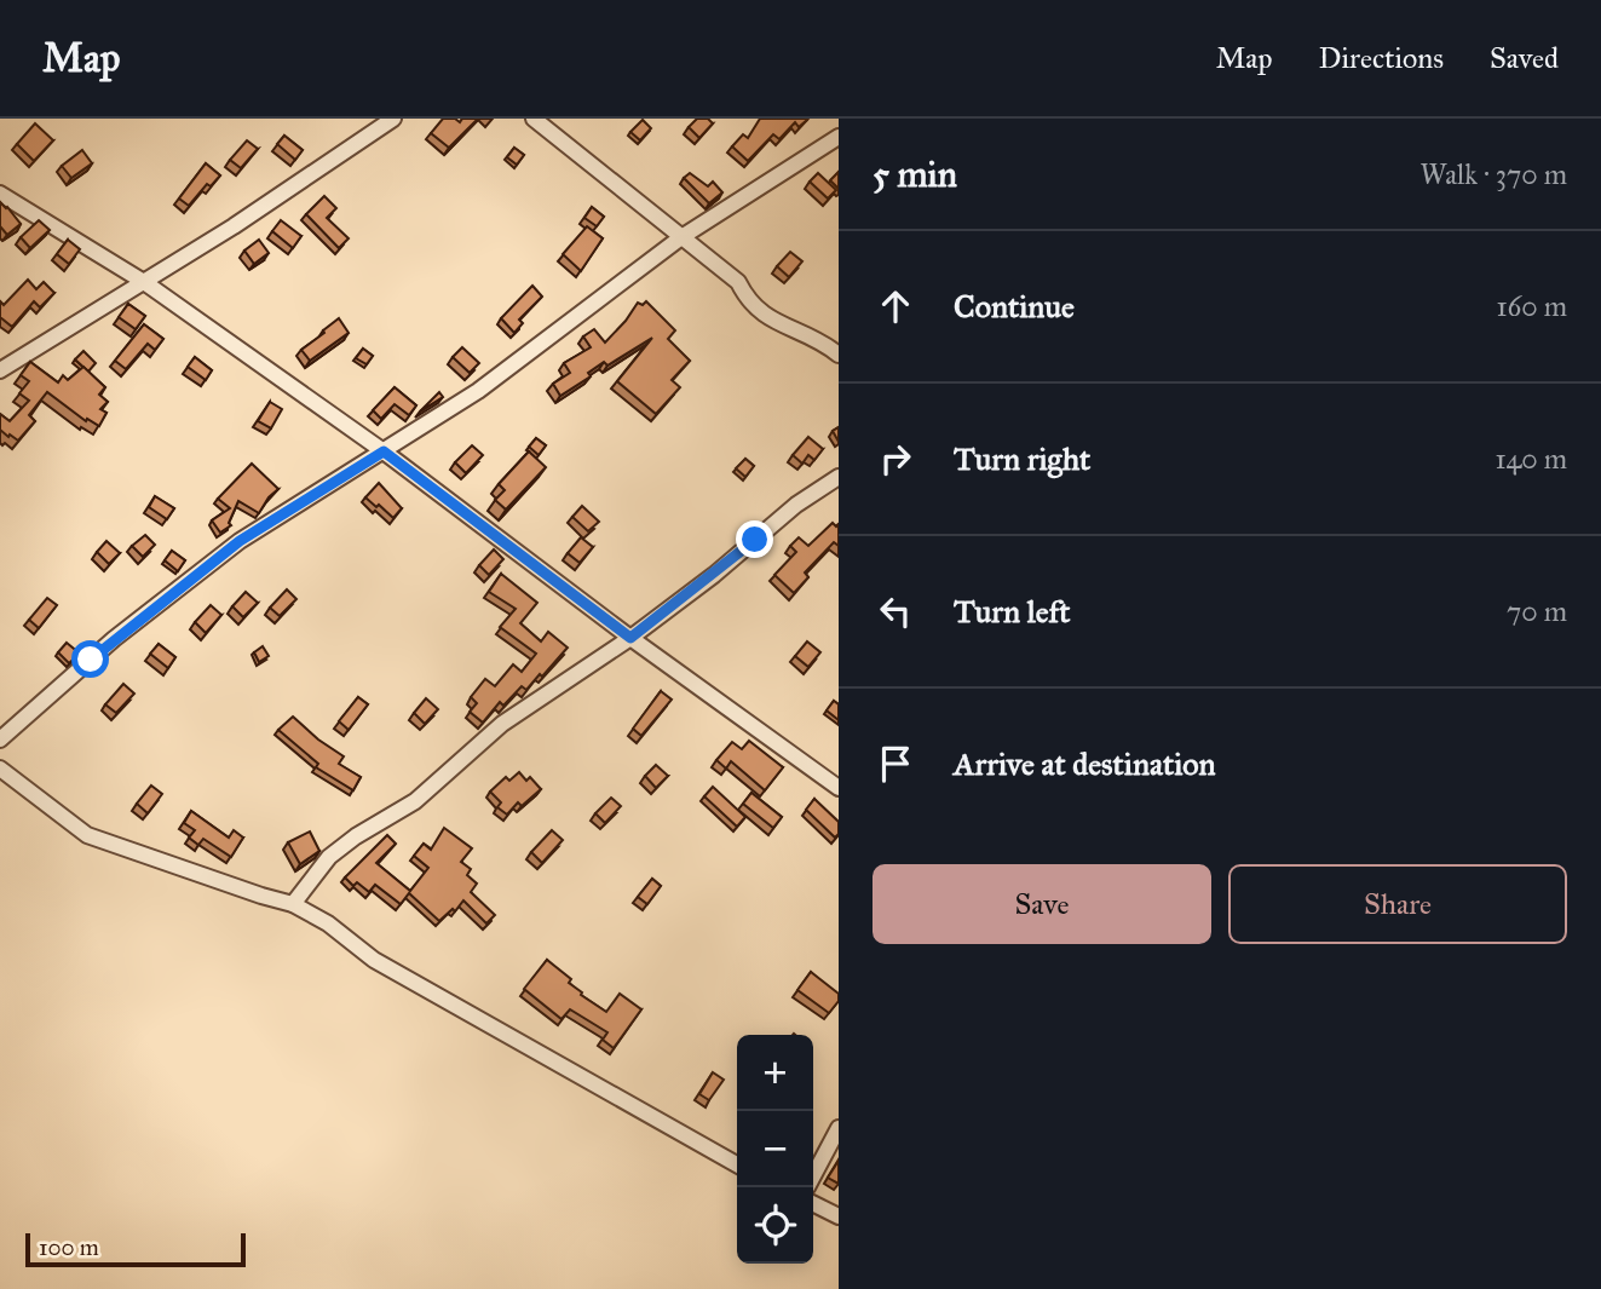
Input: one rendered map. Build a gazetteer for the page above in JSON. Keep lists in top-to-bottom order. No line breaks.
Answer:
{"scale_bar":"100 m","page":{"header":"Map","nav":["Map","Directions","Saved"],"heading":["5 min","Walk · 370 m"],"list":[["Continue","160 m"],["Turn right","140 m"],["Turn left","70 m"],"Arrive at destination"],"buttons":["Save","Share"],"map_buttons":["+","−"],"scale":"100 m"}}
